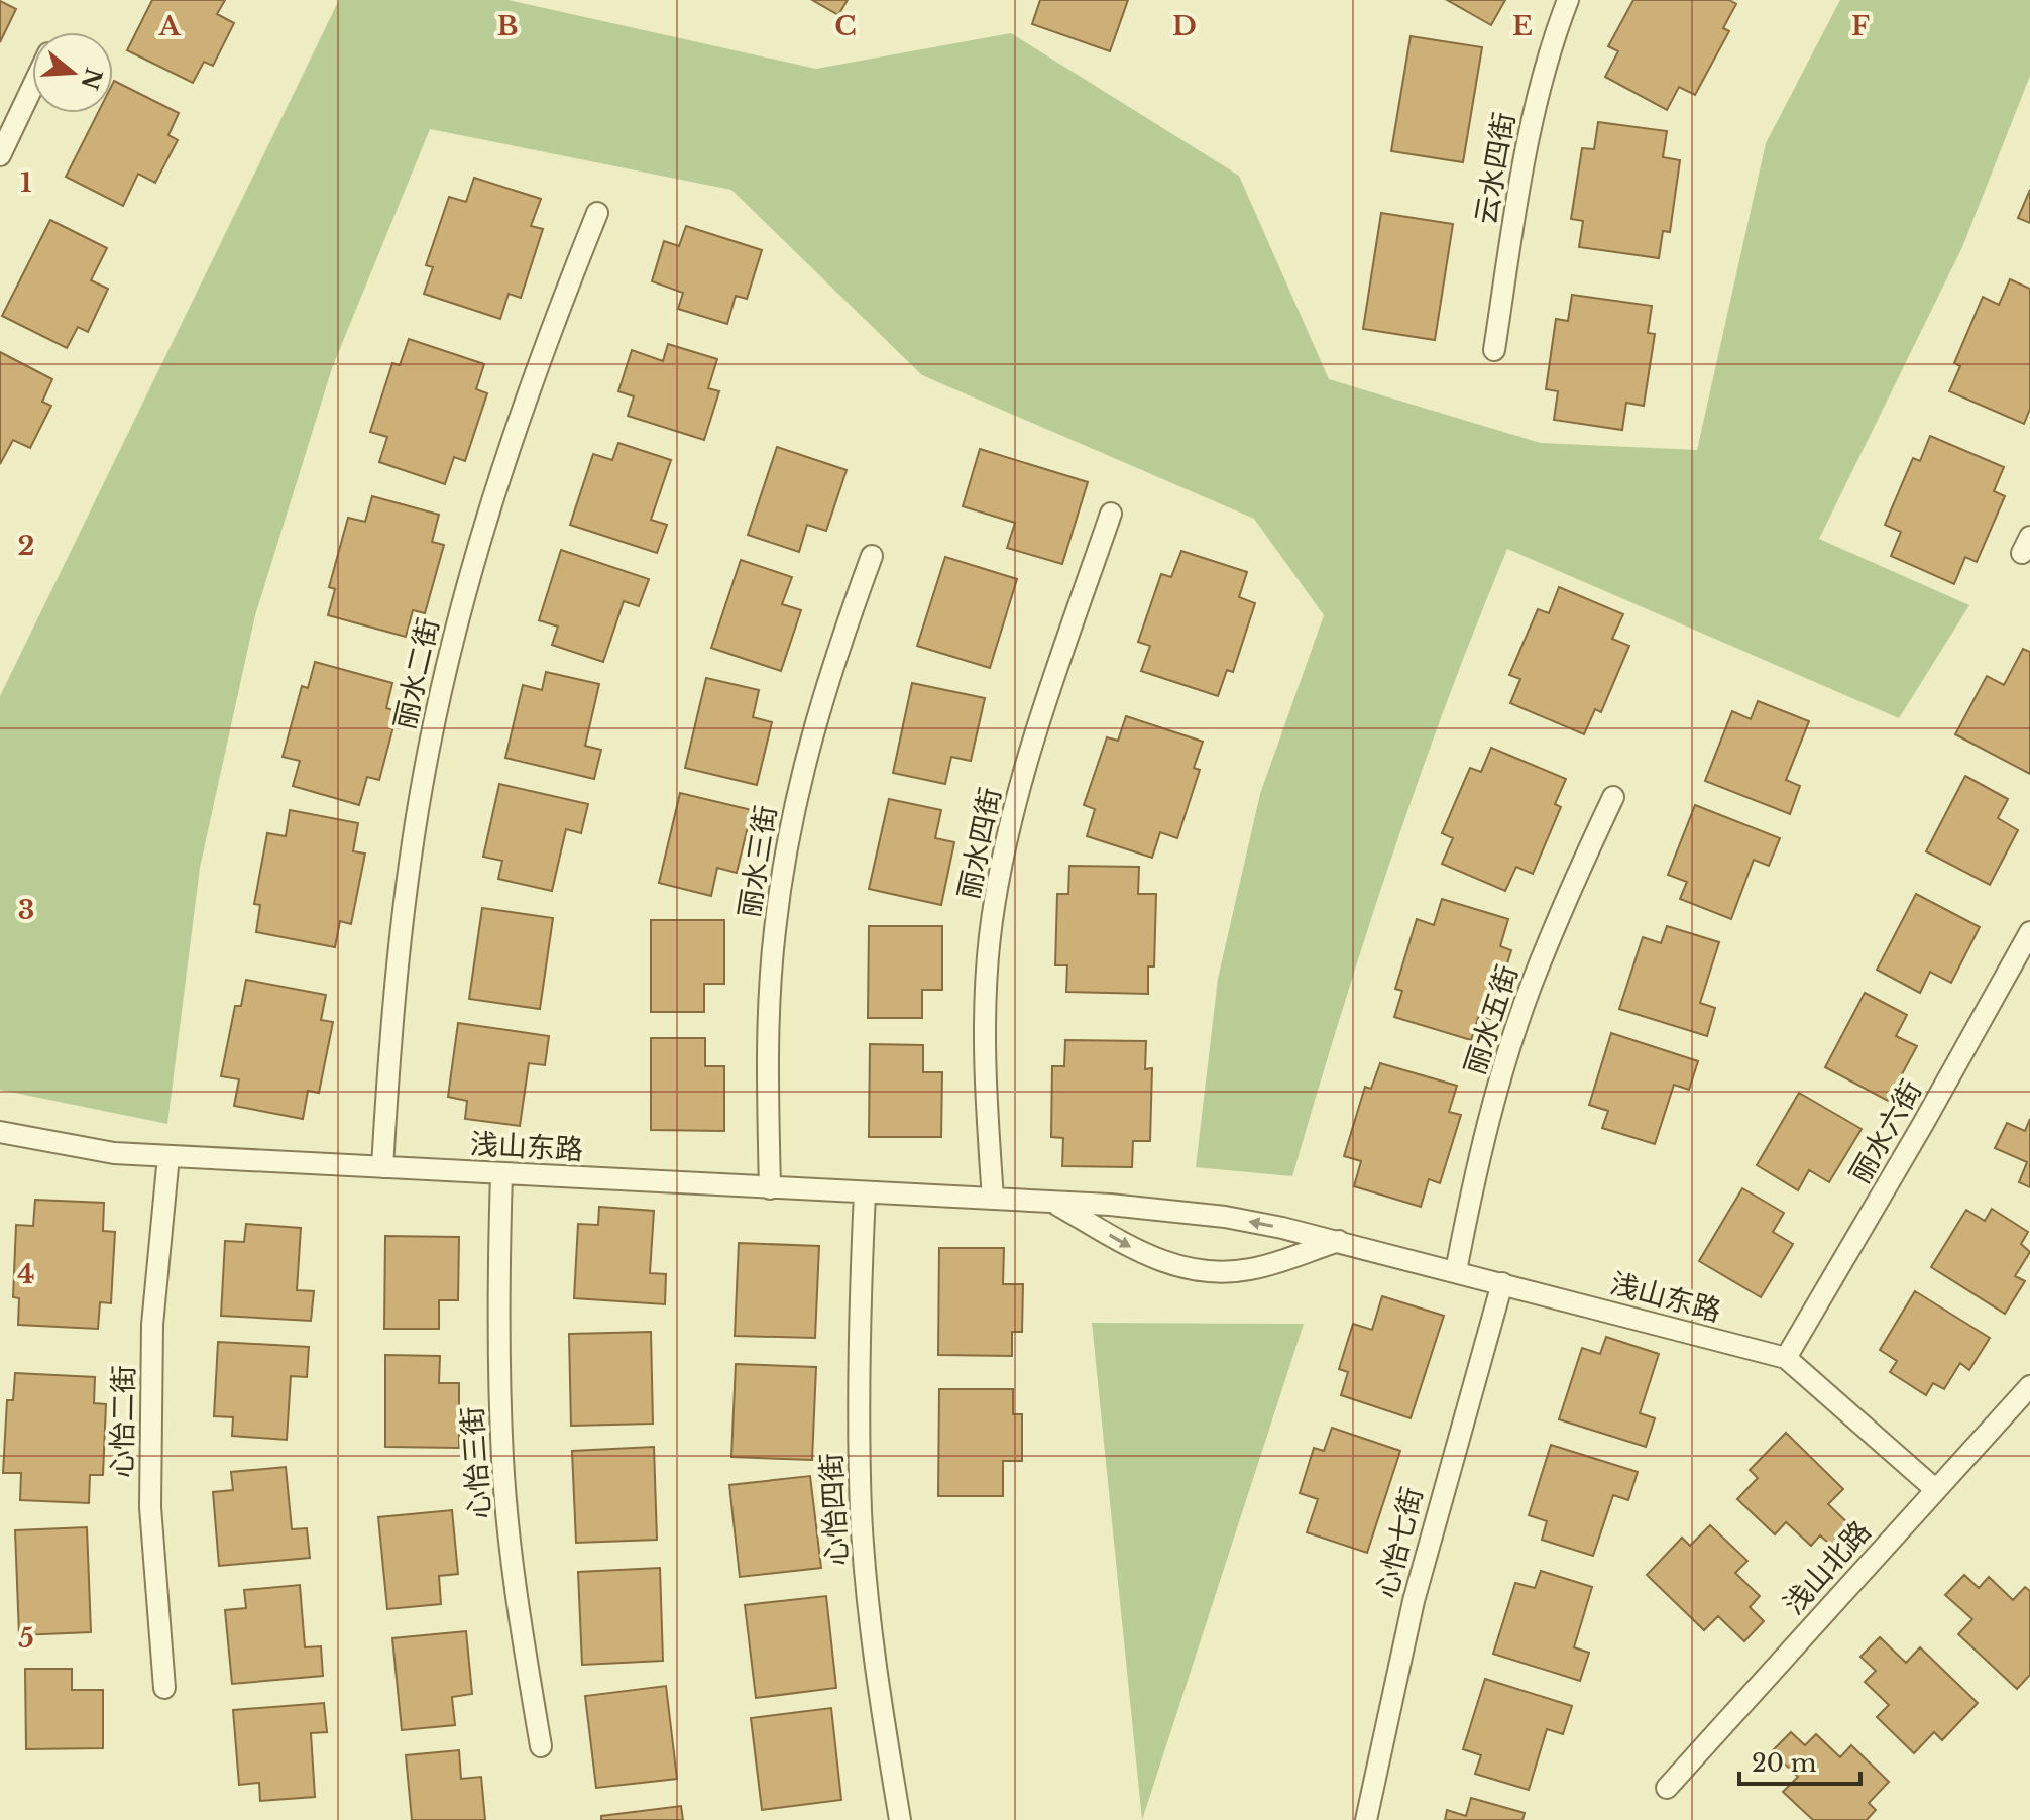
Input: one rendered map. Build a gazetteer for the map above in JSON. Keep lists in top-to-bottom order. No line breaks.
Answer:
{"streets":{"lane":["云水四街","丽水二街","丽水四街","丽水三街","丽水五街","丽水六街","浅山东路","心怡二街","心怡三街","心怡四街","心怡七街","浅山北路"]},"crossings":[["丽水二街","浅山东路"],["丽水四街","浅山东路"],["丽水三街","浅山东路"],["丽水五街","浅山东路"],["丽水六街","浅山东路"],["浅山东路","心怡二街"],["浅山东路","心怡三街"],["浅山东路","心怡四街"],["浅山东路","心怡七街"],["浅山东路","浅山北路"]],"scale_bar":"20 m","north":"right","grid":{"columns":["A","B","C","D","E","F"],"rows":["1","2","3","4","5"]}}
